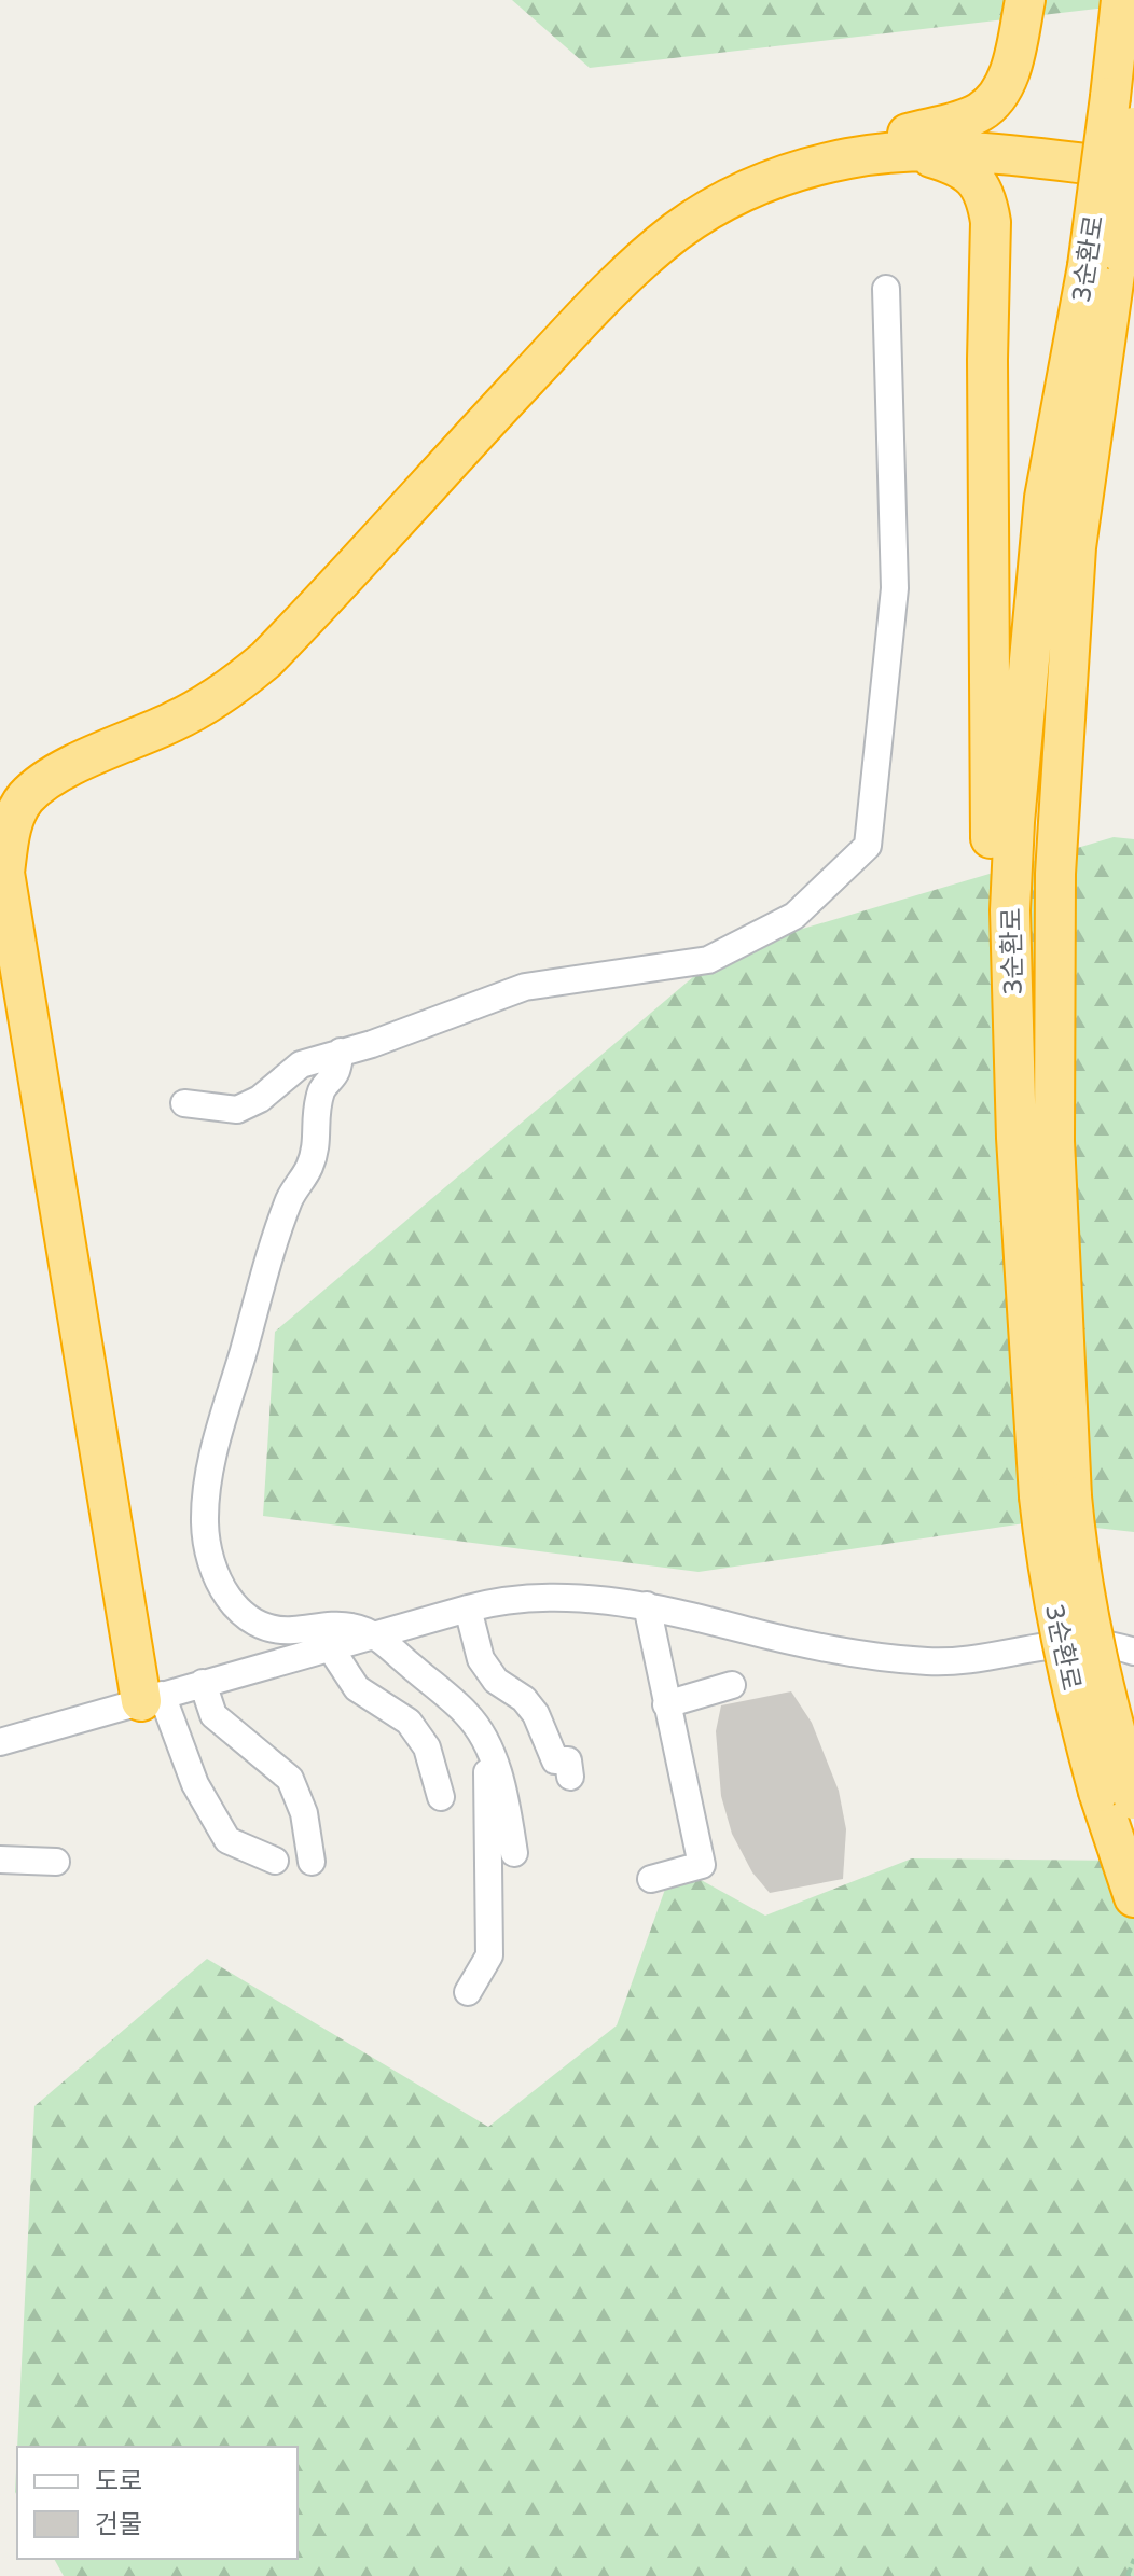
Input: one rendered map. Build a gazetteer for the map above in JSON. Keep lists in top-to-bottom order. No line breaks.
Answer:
{"streets":{"highway":["3순환로"]},"legend":["도로","건물"]}
